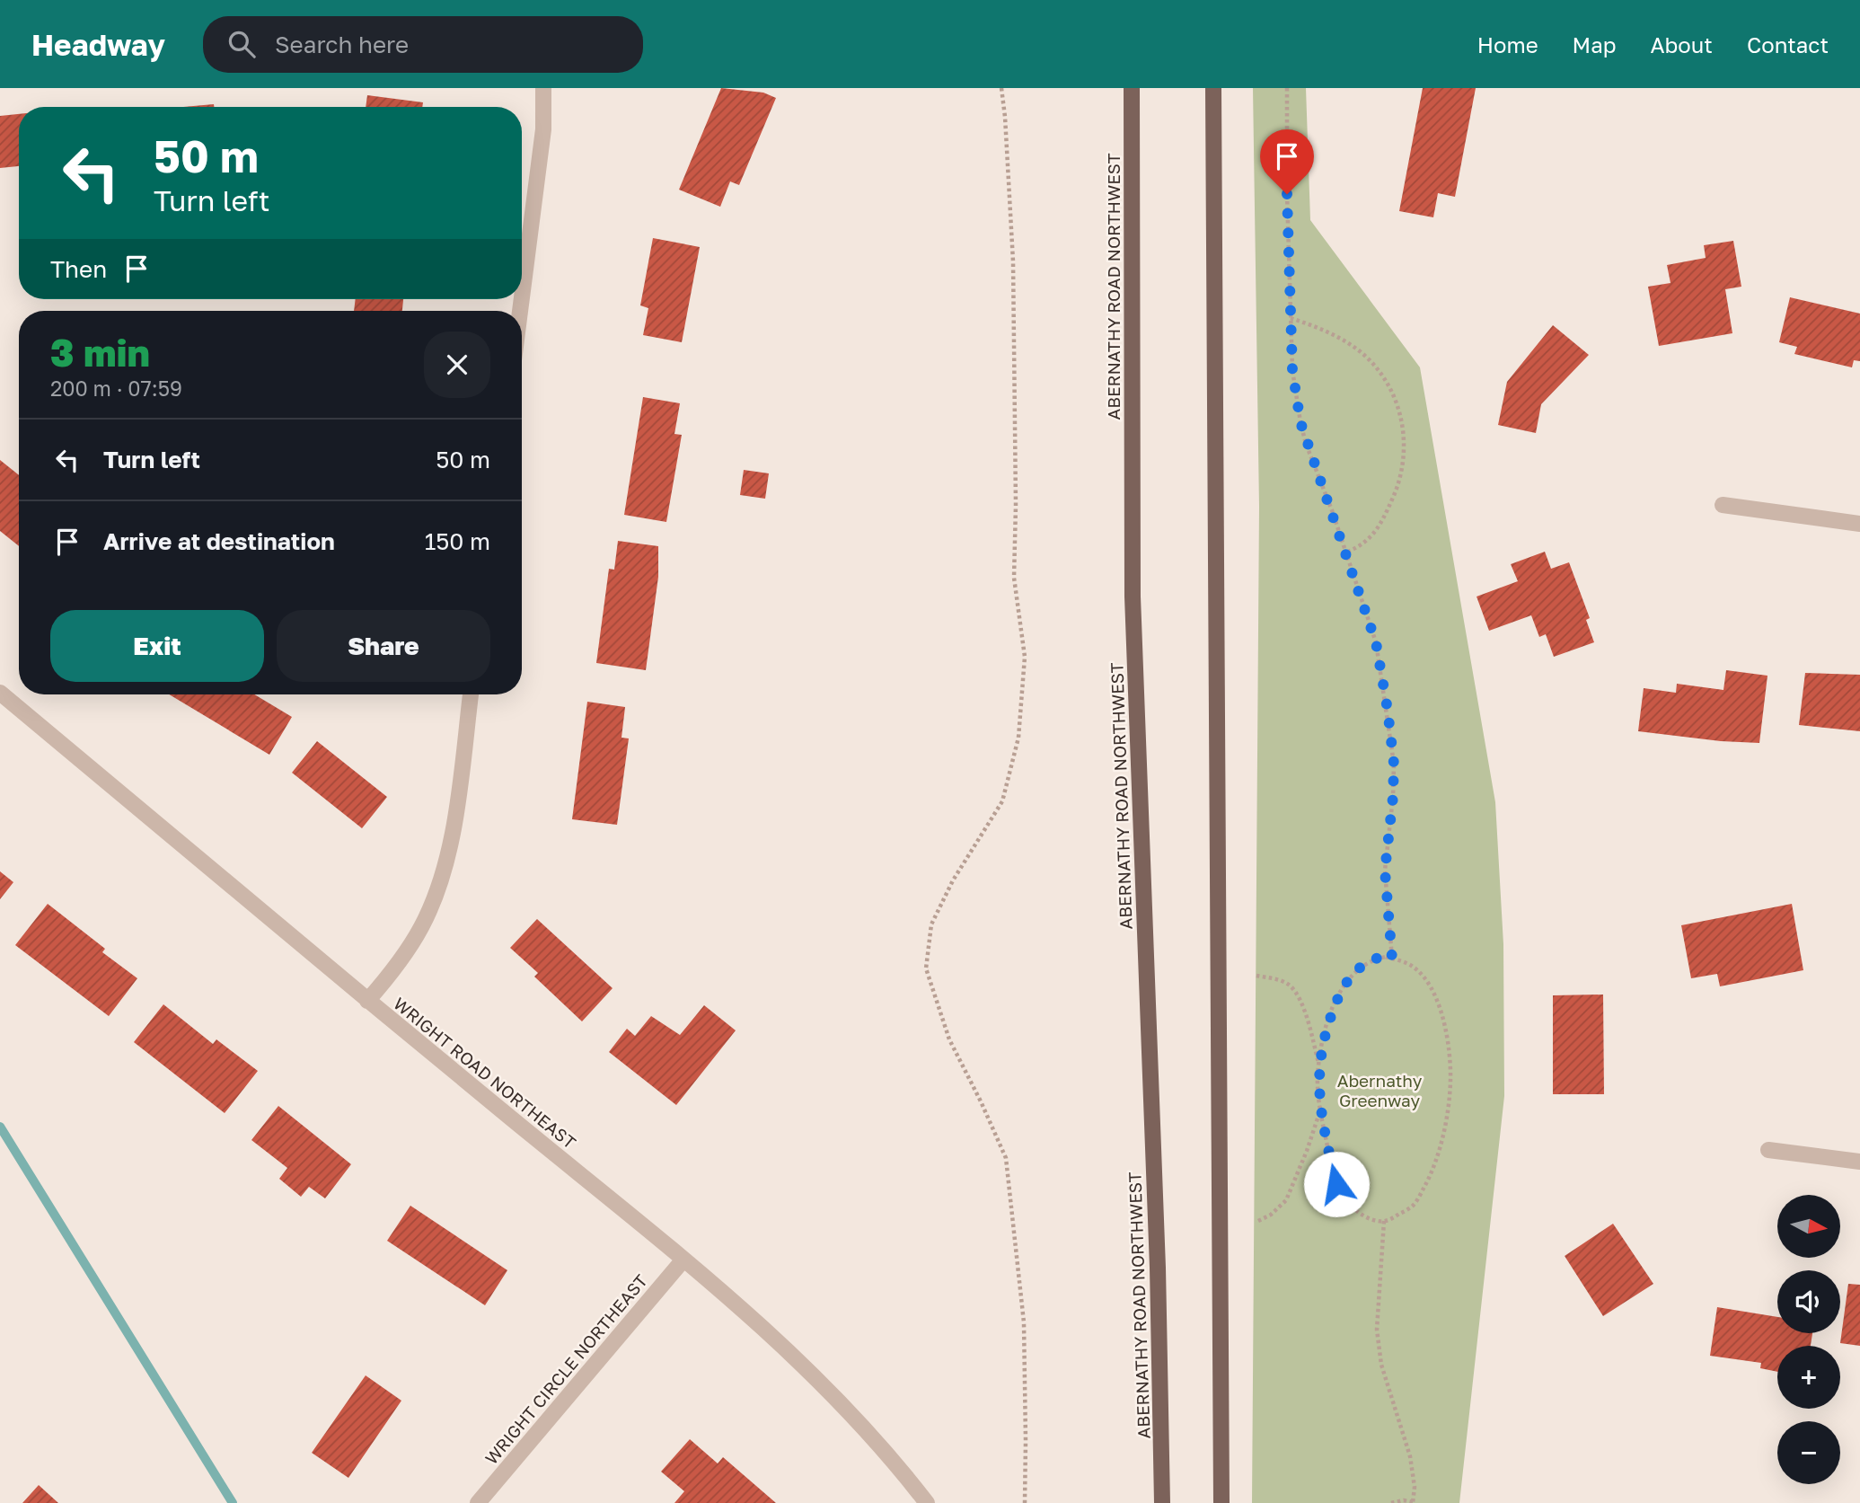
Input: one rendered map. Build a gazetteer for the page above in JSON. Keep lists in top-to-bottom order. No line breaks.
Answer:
{"streets":{"main road":["ABERNATHY ROAD NORTHWEST"],"street":["WRIGHT ROAD NORTHEAST","WRIGHT CIRCLE NORTHEAST"]},"crossings":[["WRIGHT ROAD NORTHEAST","WRIGHT CIRCLE NORTHEAST"]],"parks":["Abernathy Greenway"],"north":"right","page":{"header":"Headway","search":"Search here","nav":["Home","Map","About","Contact"],"turn":["50 m","Turn left"],"then":"Then","heading":["3 min","200 m · 07:59"],"list":[{"name":"Turn left","value":"50 m"},{"name":"Arrive at destination","value":"150 m"}],"buttons":["Exit","Share"],"map_buttons":["+","−"]}}
